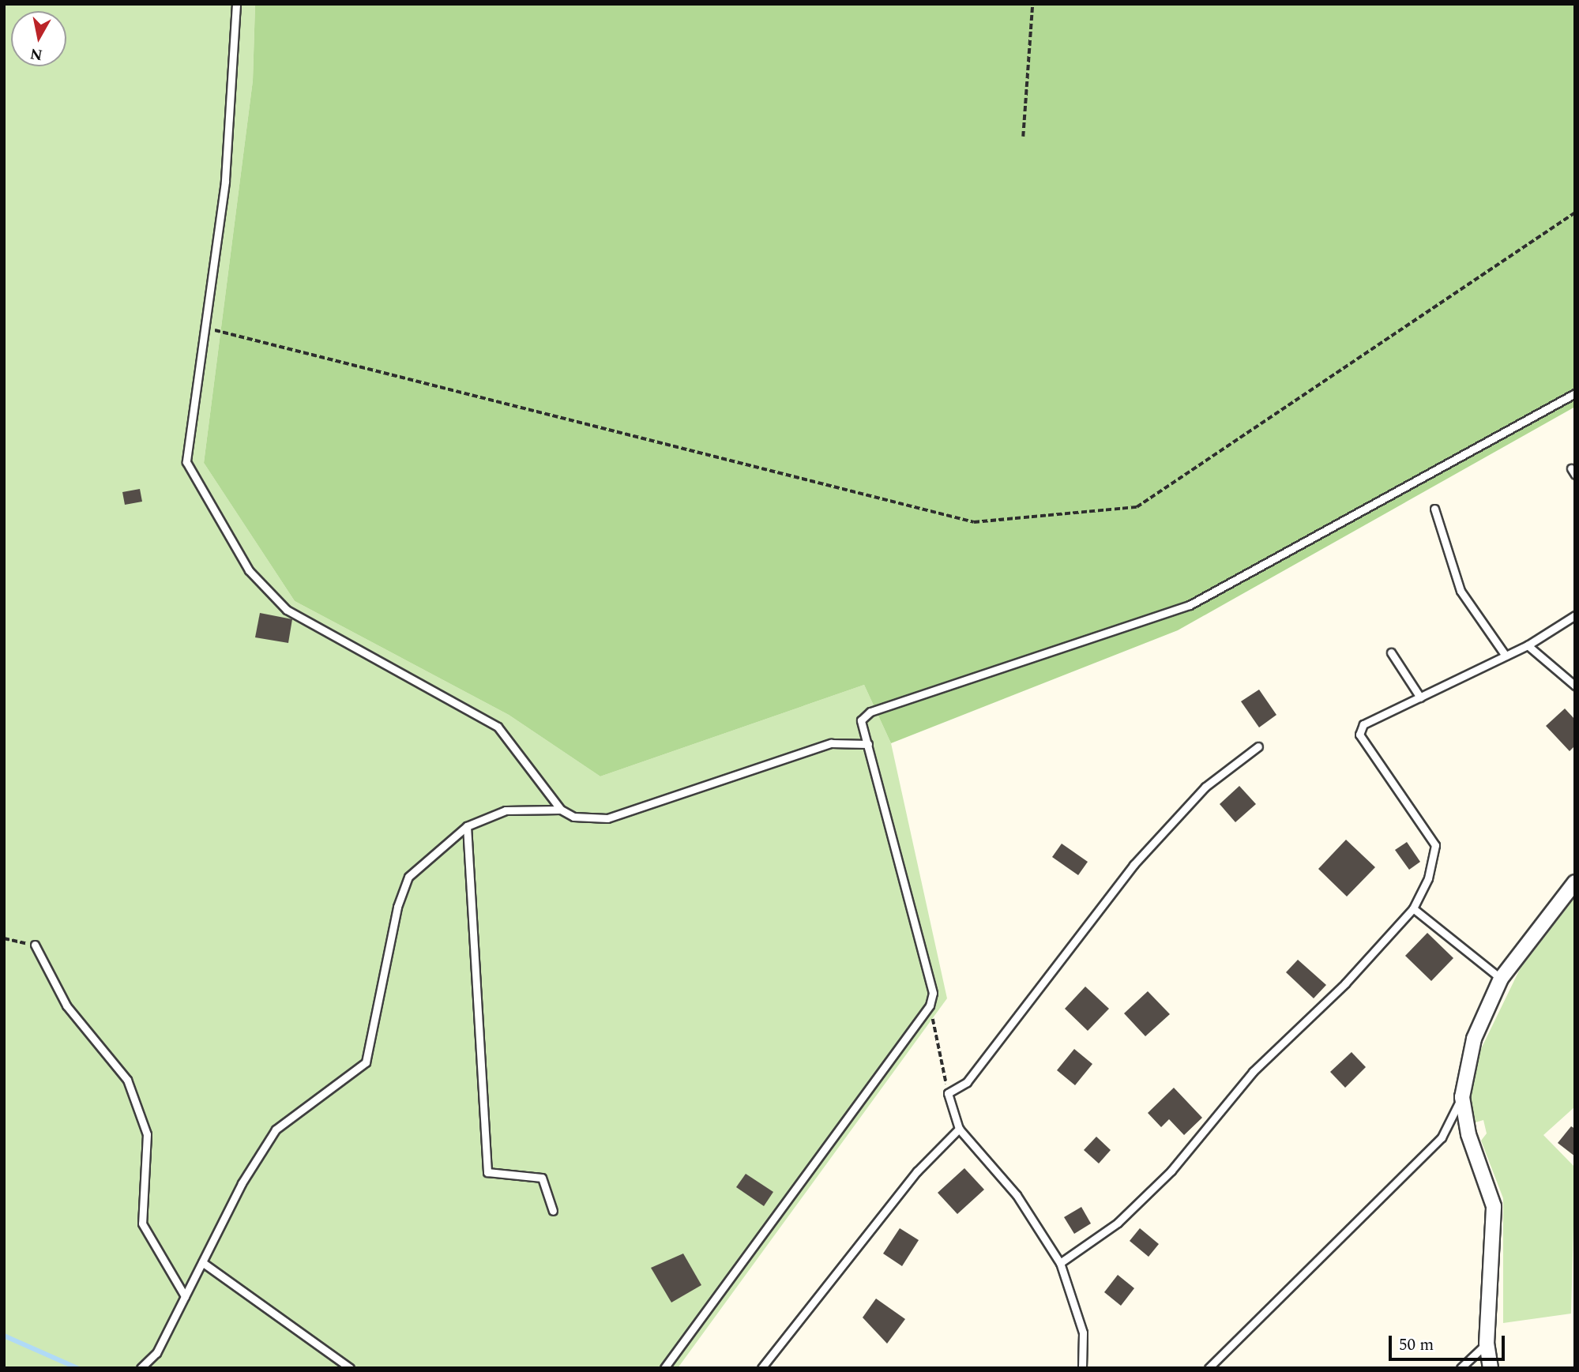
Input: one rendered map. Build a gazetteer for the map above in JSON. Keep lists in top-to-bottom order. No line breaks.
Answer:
{"scale_bar":"50 m","north":"bottom"}
